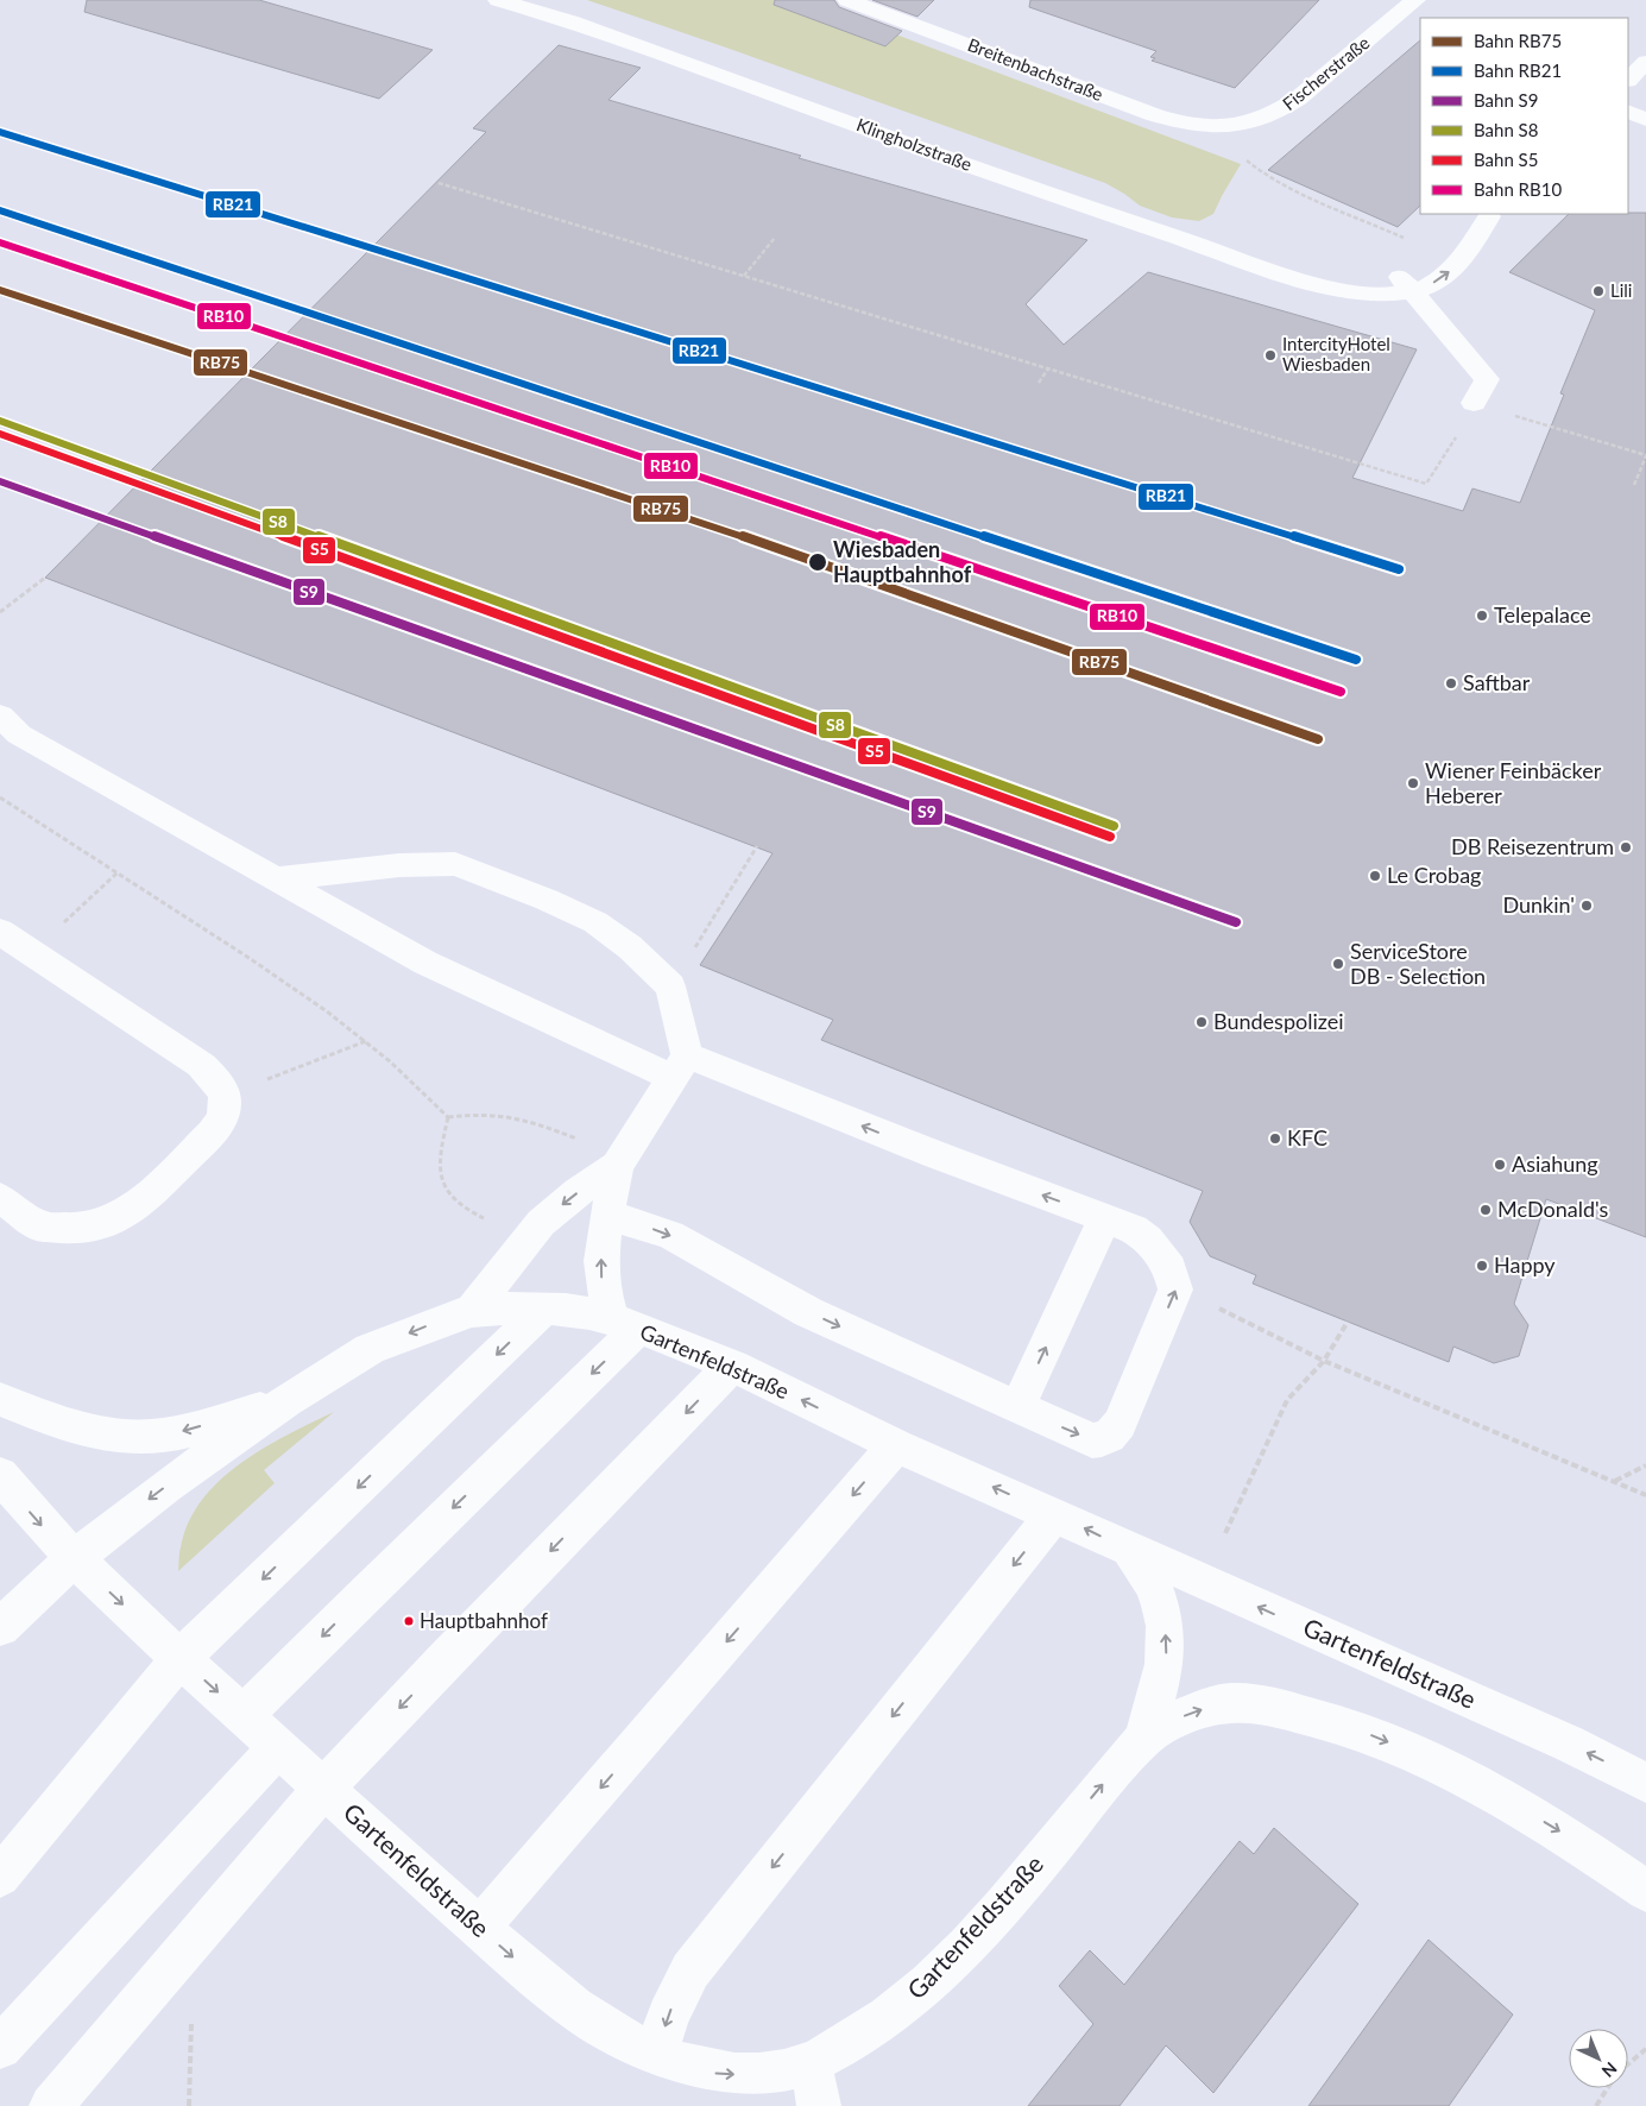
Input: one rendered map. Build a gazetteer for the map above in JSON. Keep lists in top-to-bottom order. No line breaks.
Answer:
{"streets":{"street":["Breitenbachstraße","Fischerstraße","Klingholzstraße","Gartenfeldstraße"]},"crossings":[["Breitenbachstraße","Fischerstraße"]],"places":["Lili","IntercityHotel Wiesbaden","Wiesbaden Hauptbahnhof","Telepalace","Saftbar","Wiener Feinbäcker Heberer","DB Reisezentrum","Le Crobag","Dunkin'","ServiceStore DB - Selection","Bundespolizei","KFC","Asiahung","McDonald's","Happy","Hauptbahnhof"],"lines":["rail line RB21","rail line RB10","rail line RB75","rail line S8","rail line S5","rail line S9"],"legend":["Bahn RB75","Bahn RB21","Bahn S9","Bahn S8","Bahn S5","Bahn RB10"],"north":"bottom right"}
